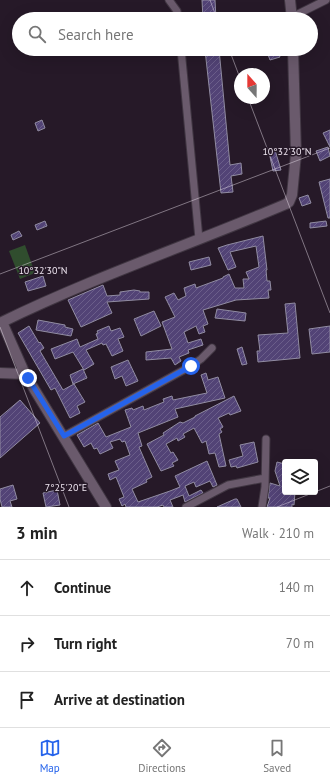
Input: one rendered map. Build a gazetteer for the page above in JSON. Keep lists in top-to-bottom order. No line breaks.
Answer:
{"north":"top","page":{"search":"Search here","heading":["3 min","Walk · 210 m"],"list":[["Continue","140 m"],["Turn right","70 m"],"Arrive at destination"],"nav":["Map","Directions","Saved"]},"coordinates":["10°32'30\"N","7°25'20\"E"]}
